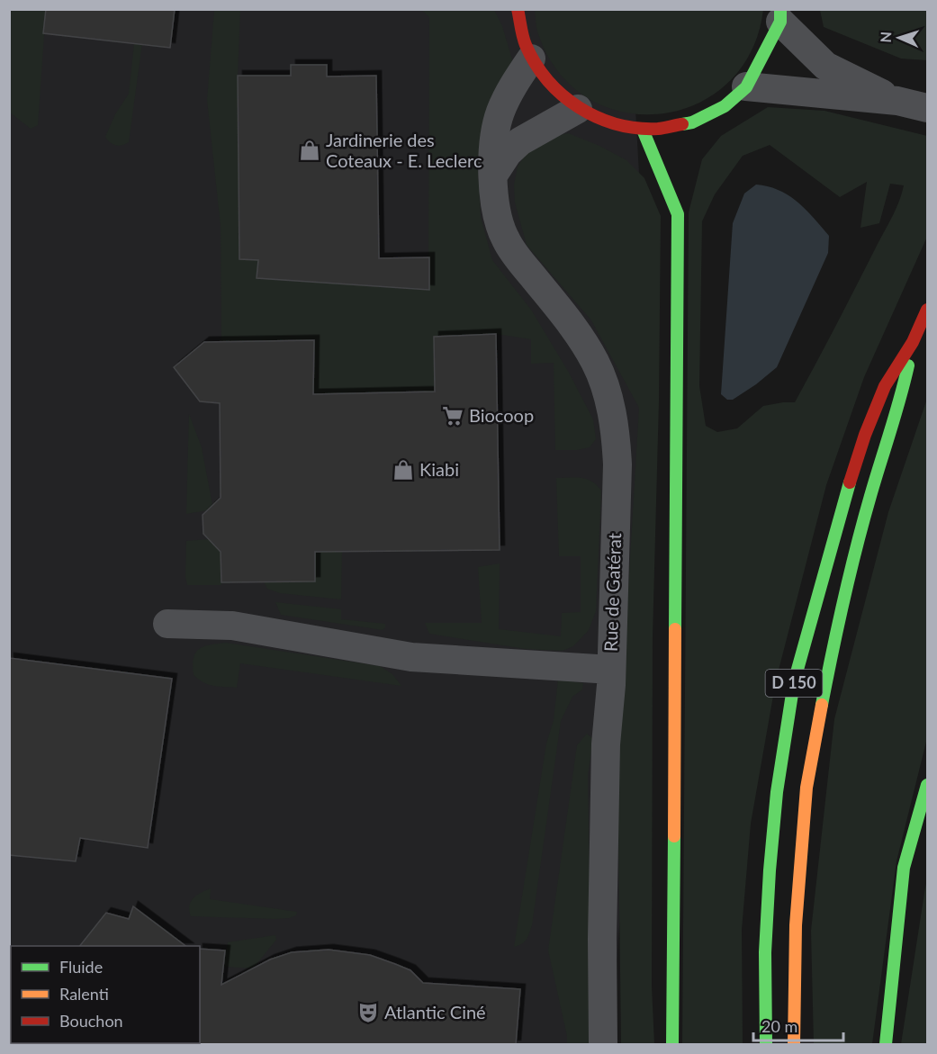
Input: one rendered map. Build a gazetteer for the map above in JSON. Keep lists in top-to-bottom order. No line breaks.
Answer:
{"streets":{"main road":["D 150"],"street":["Rue de Gatérat"]},"places":{"shop":["Jardinerie des Coteaux - E. Leclerc","Kiabi"],"supermarket":["Biocoop"],"theatre":["Atlantic Ciné"]},"legend":["Fluide","Ralenti","Bouchon"],"scale_bar":"20 m","north":"left"}
